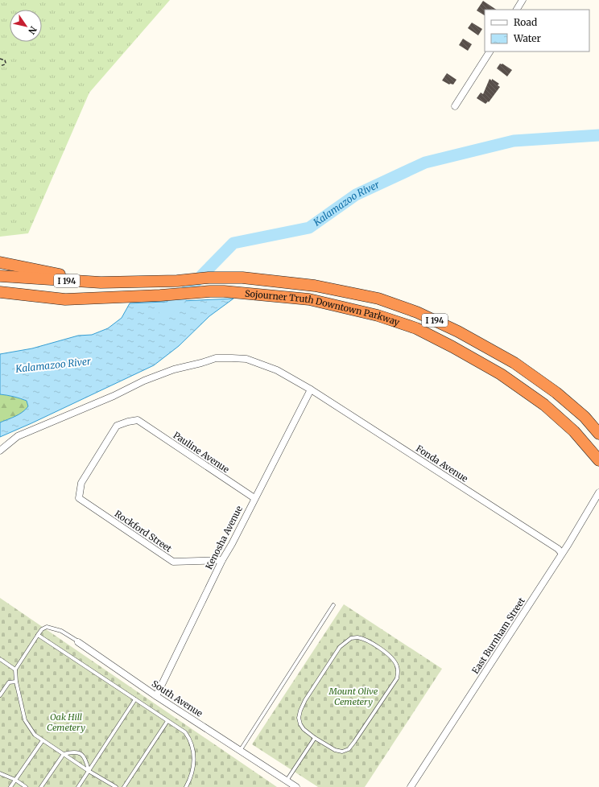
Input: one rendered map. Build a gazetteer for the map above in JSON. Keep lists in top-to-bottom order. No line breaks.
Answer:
{"streets":{"highway":["I 194","Sojourner Truth Downtown Parkway"],"street":["Pauline Avenue","Fonda Avenue","Rockford Street","Kenosha Avenue","East Burnham Street","South Avenue"]},"crossings":[["Pauline Avenue","Rockford Street"],["Pauline Avenue","Kenosha Avenue"],["Fonda Avenue","Kenosha Avenue"],["Fonda Avenue","East Burnham Street"],["Rockford Street","Kenosha Avenue"],["Kenosha Avenue","South Avenue"]],"water":["Kalamazoo River"],"parks":["Mount Olive Cemetery","Oak Hill Cemetery"],"legend":["Road","Water"],"north":"bottom right"}
